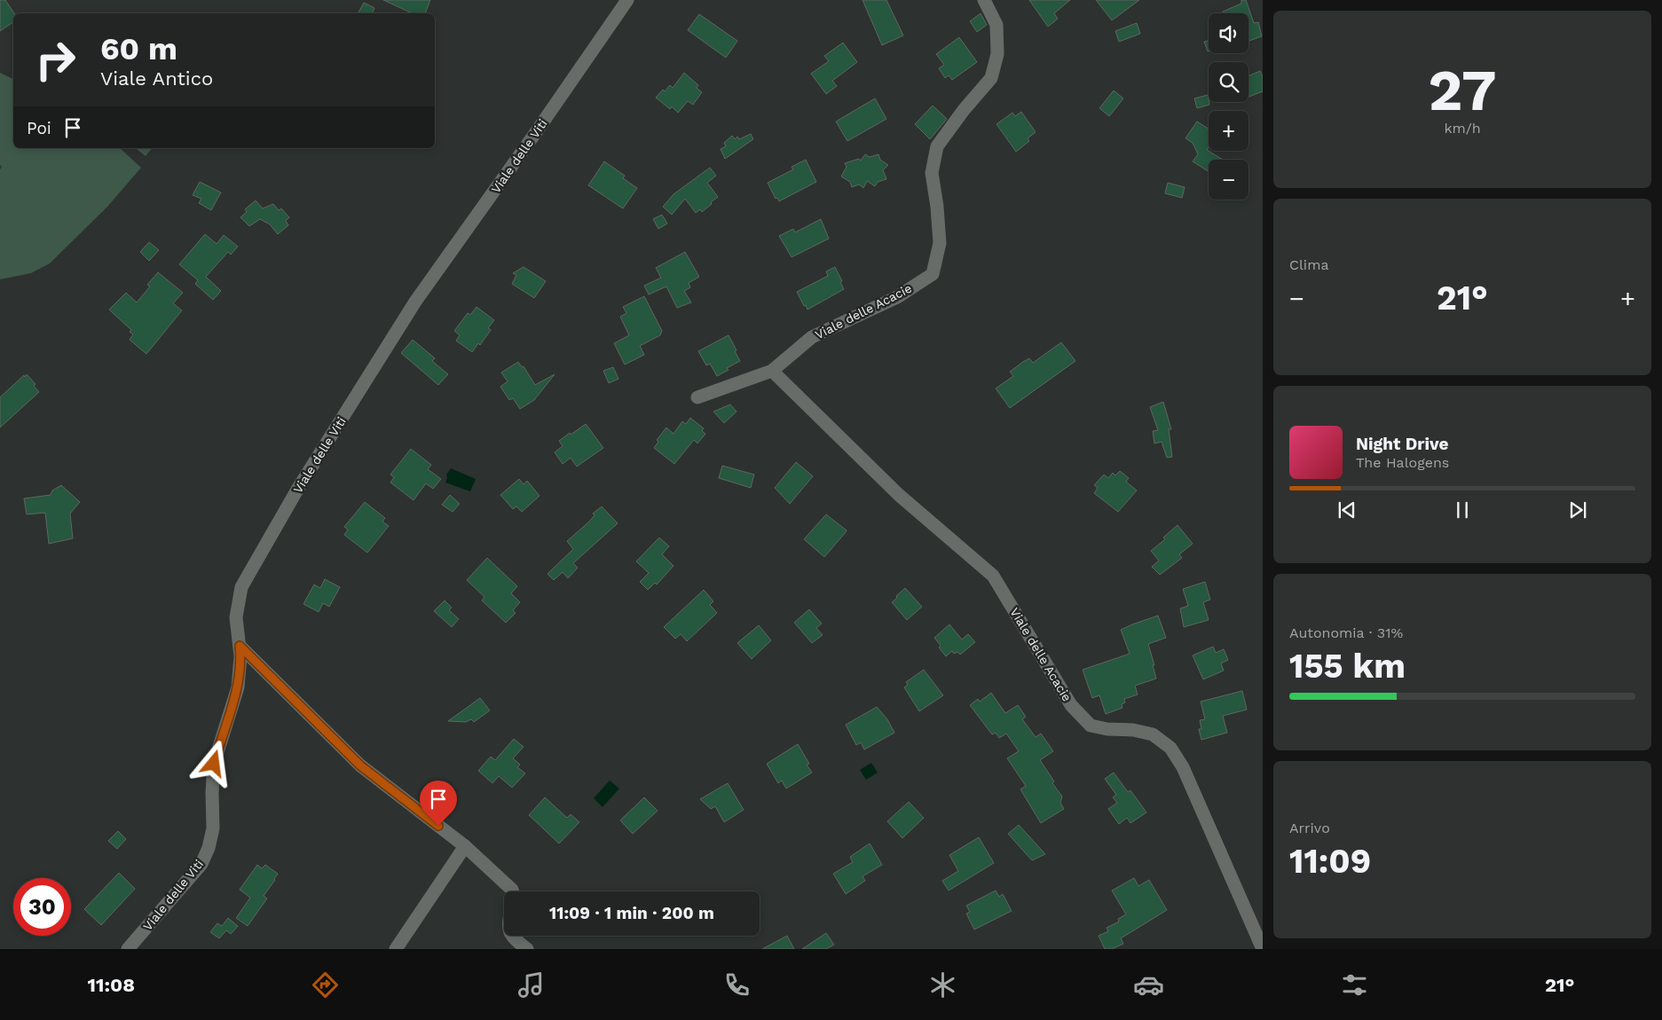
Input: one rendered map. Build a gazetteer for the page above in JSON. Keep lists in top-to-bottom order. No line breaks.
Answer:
{"streets":{"street":["Viale delle Viti","Viale delle Acacie"]},"page":{"tile":[["27","km/h"],"Clima",["Autonomia · 31%","155 km"],["Arrivo","11:09"]],"map_buttons":["+","−"],"turn":["60 m","Viale Antico"],"then":"Poi","heat":["−","21°","+"],"song":["Night Drive","The Halogens"],"limit":"30","trip":"11:09 · 1 min · 200 m","tabs":["11:08","21°"]}}
